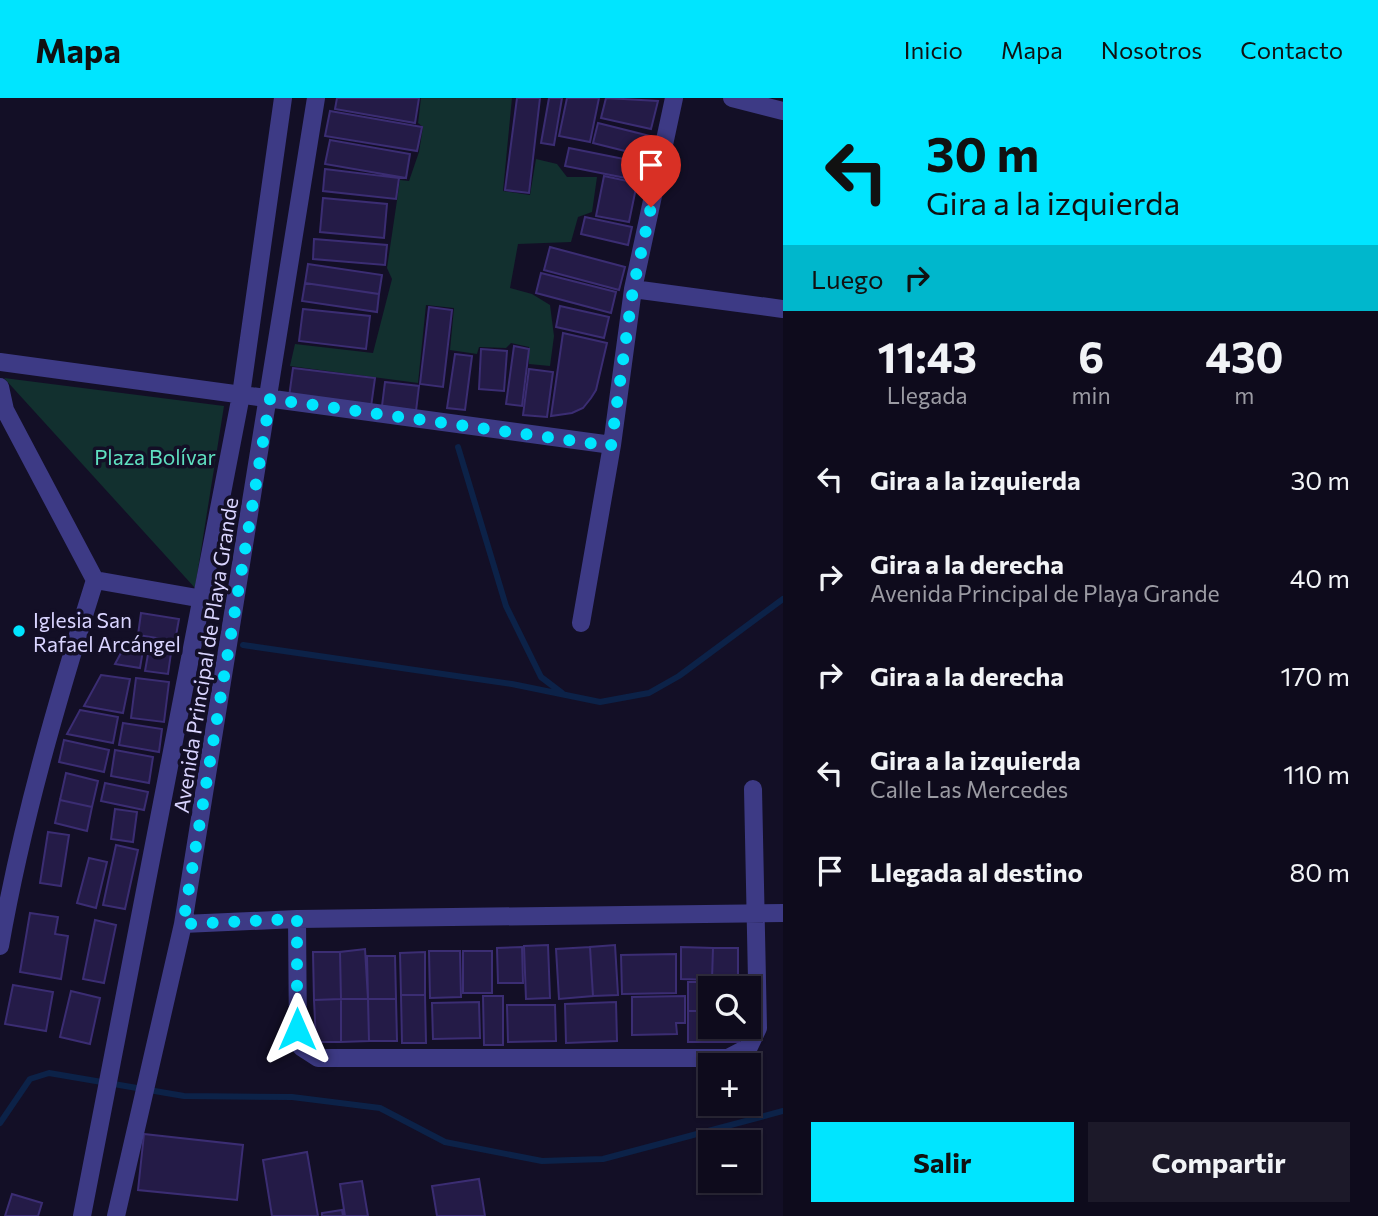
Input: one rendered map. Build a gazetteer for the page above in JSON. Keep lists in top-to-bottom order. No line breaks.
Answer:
{"streets":{"street":["Avenida Principal de Playa Grande"]},"parks":["Plaza Bolívar"],"places":["Iglesia San Rafael Arcángel"],"page":{"header":"Mapa","nav":["Inicio","Mapa","Nosotros","Contacto"],"turn":["30 m","Gira a la izquierda"],"then":"Luego","eta":["11:43","Llegada","6","min","430","m"],"list":[{"name":"Gira a la izquierda","value":"30 m"},{"name":"Gira a la derecha","note":"Avenida Principal de Playa Grande","value":"40 m"},{"name":"Gira a la derecha","value":"170 m"},{"name":"Gira a la izquierda","note":"Calle Las Mercedes","value":"110 m"},{"name":"Llegada al destino","value":"80 m"}],"map_buttons":["+","−"],"buttons":["Salir","Compartir"]}}
